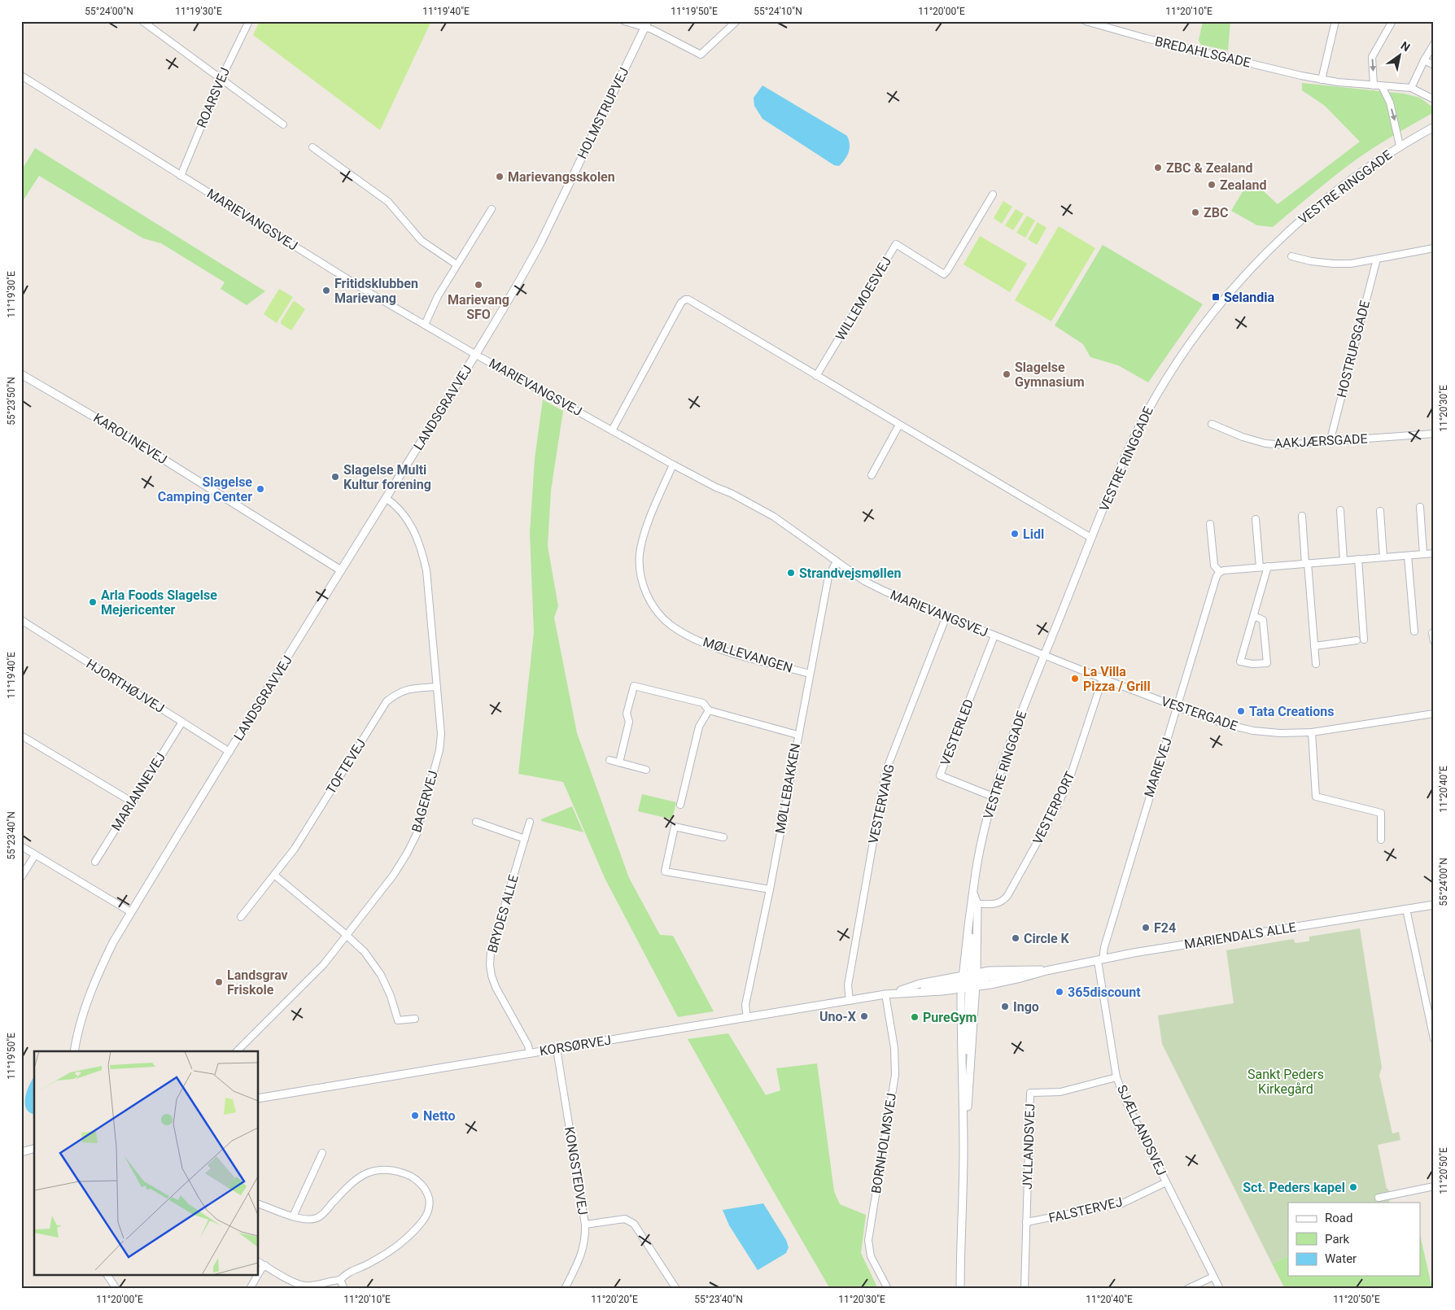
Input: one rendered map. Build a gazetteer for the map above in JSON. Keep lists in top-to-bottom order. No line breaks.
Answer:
{"streets":{"street":["BREDAHLSGADE","ROARSVEJ","HOLMSTRUPVEJ","VESTRE RINGGADE","MARIEVANGSVEJ","WILLEMOESVEJ","HOSTRUPSGADE","LANDSGRAVVEJ","KAROLINEVEJ","AAKJÆRSGADE","MØLLEVANGEN","HJORTHØJVEJ","VESTERGADE","VESTERLED","TOFTEVEJ","MARIEVEJ","MØLLEBAKKEN","MARIANNEVEJ","BAGERVEJ","VESTERVANG","VESTERPORT","BRYDES ALLE","MARIENDALS ALLE","KORSØRVEJ","SJÆLLANDSVEJ","BORNHOLMSVEJ","JYLLANDSVEJ","KONGSTEDVEJ","FALSTERVEJ"]},"crossings":[["ROARSVEJ","MARIEVANGSVEJ"],["HOLMSTRUPVEJ","MARIEVANGSVEJ"],["HOLMSTRUPVEJ","LANDSGRAVVEJ"],["VESTRE RINGGADE","MARIEVANGSVEJ"],["VESTRE RINGGADE","VESTERGADE"],["VESTRE RINGGADE","VESTERLED"],["VESTRE RINGGADE","VESTERPORT"],["VESTRE RINGGADE","MARIENDALS ALLE"],["VESTRE RINGGADE","KORSØRVEJ"],["MARIEVANGSVEJ","LANDSGRAVVEJ"],["MARIEVANGSVEJ","MØLLEVANGEN"],["MARIEVANGSVEJ","VESTERGADE"],["MARIEVANGSVEJ","VESTERLED"],["MARIEVANGSVEJ","MØLLEBAKKEN"],["MARIEVANGSVEJ","VESTERVANG"],["HOSTRUPSGADE","AAKJÆRSGADE"],["LANDSGRAVVEJ","KAROLINEVEJ"],["LANDSGRAVVEJ","HJORTHØJVEJ"],["LANDSGRAVVEJ","BAGERVEJ"],["MØLLEVANGEN","MØLLEBAKKEN"],["HJORTHØJVEJ","MARIANNEVEJ"],["VESTERGADE","MARIEVEJ"],["VESTERGADE","VESTERPORT"],["TOFTEVEJ","BAGERVEJ"],["MARIEVEJ","MARIENDALS ALLE"],["MARIEVEJ","SJÆLLANDSVEJ"],["MØLLEBAKKEN","KORSØRVEJ"],["VESTERVANG","KORSØRVEJ"],["BRYDES ALLE","KORSØRVEJ"],["MARIENDALS ALLE","KORSØRVEJ"],["MARIENDALS ALLE","SJÆLLANDSVEJ"],["KORSØRVEJ","BORNHOLMSVEJ"],["KORSØRVEJ","KONGSTEDVEJ"],["SJÆLLANDSVEJ","JYLLANDSVEJ"],["SJÆLLANDSVEJ","FALSTERVEJ"],["JYLLANDSVEJ","FALSTERVEJ"]],"parks":["Sankt Peders Kirkegård"],"places":{"other":["ZBC & Zealand","Marievangsskolen","Zealand","ZBC","Marievang SFO","Fritidsklubben Marievang","Slagelse Gymnasium","Slagelse Multi Kultur forening","Slagelse Camping Center","Lidl","Strandvejsmøllen","Arla Foods Slagelse Mejericenter","La Villa Pizza / Grill","Tata Creations","F24","Circle K","Landsgrav Friskole","365discount","Ingo","Uno-X","PureGym","Netto","Sct. Peders kapel"],"transit":["Selandia"]},"legend":["Road","Park","Water"],"north":"top right","coordinates":["55°24'00\"N","11°19'30\"E","11°19'40\"E","11°19'50\"E","55°24'10\"N","11°20'00\"E","11°20'10\"E","55°23'50\"N","11°20'30\"E","11°20'40\"E","55°23'40\"N","11°20'50\"E","11°20'20\"E"]}
